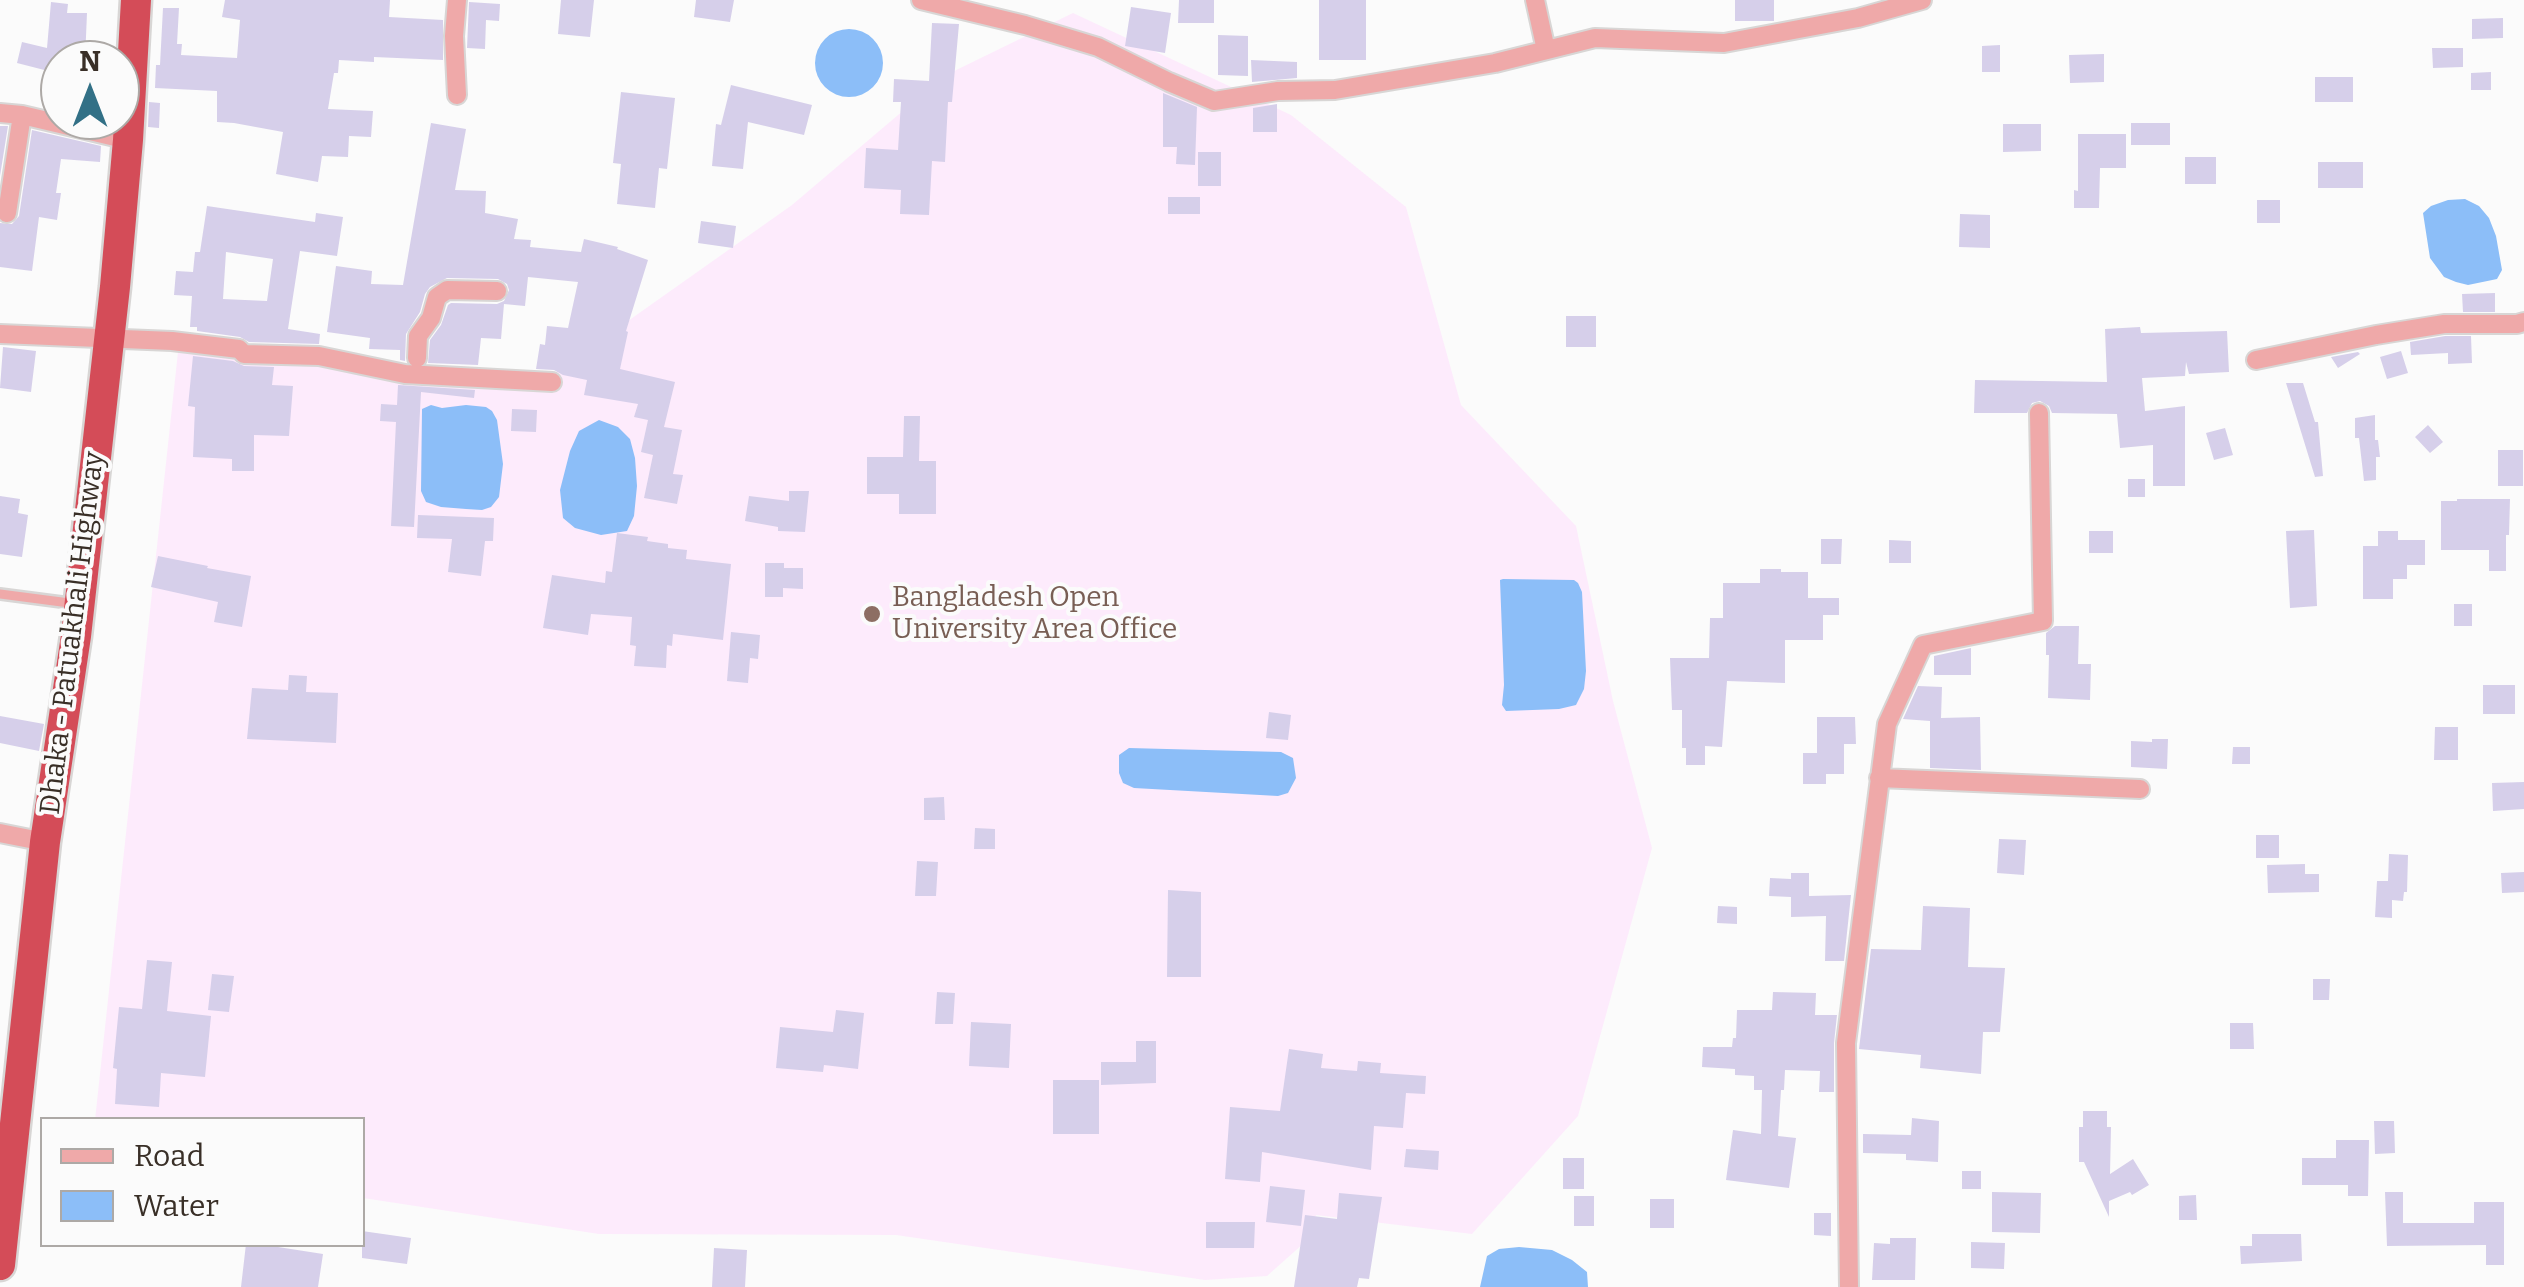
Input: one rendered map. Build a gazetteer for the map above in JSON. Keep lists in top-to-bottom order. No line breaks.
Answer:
{"streets":{"highway":["Dhaka - Patuakhali Highway"]},"places":["Bangladesh Open University Area Office"],"legend":["Road","Water"],"north":"top"}
